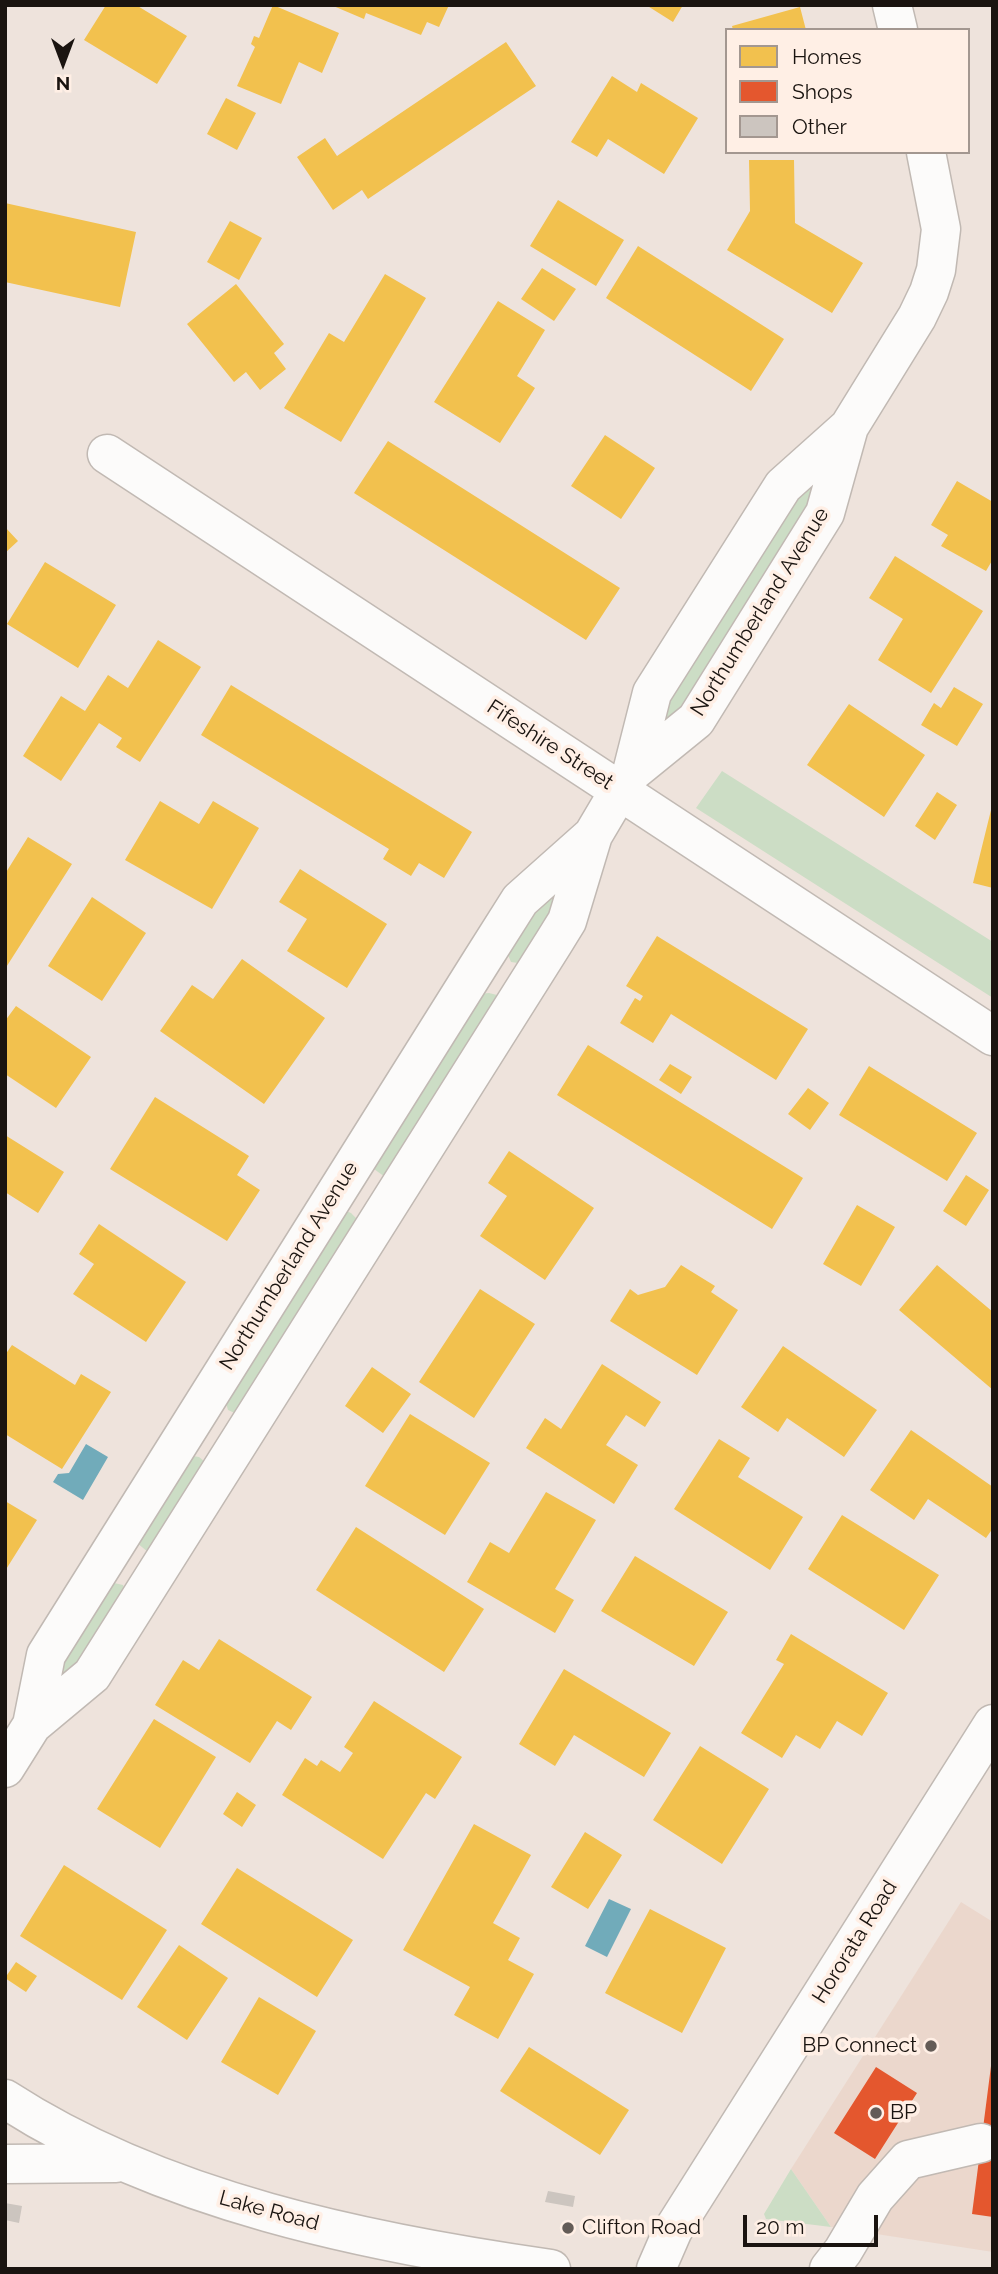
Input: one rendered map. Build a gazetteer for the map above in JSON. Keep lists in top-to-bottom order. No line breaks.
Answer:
{"streets":{"street":["Northumberland Avenue","Fifeshire Street","Hororata Road","Lake Road"]},"crossings":[["Northumberland Avenue","Fifeshire Street"]],"places":["BP Connect","BP","Clifton Road"],"legend":["Homes","Shops","Other"],"scale_bar":"20 m","north":"bottom"}
